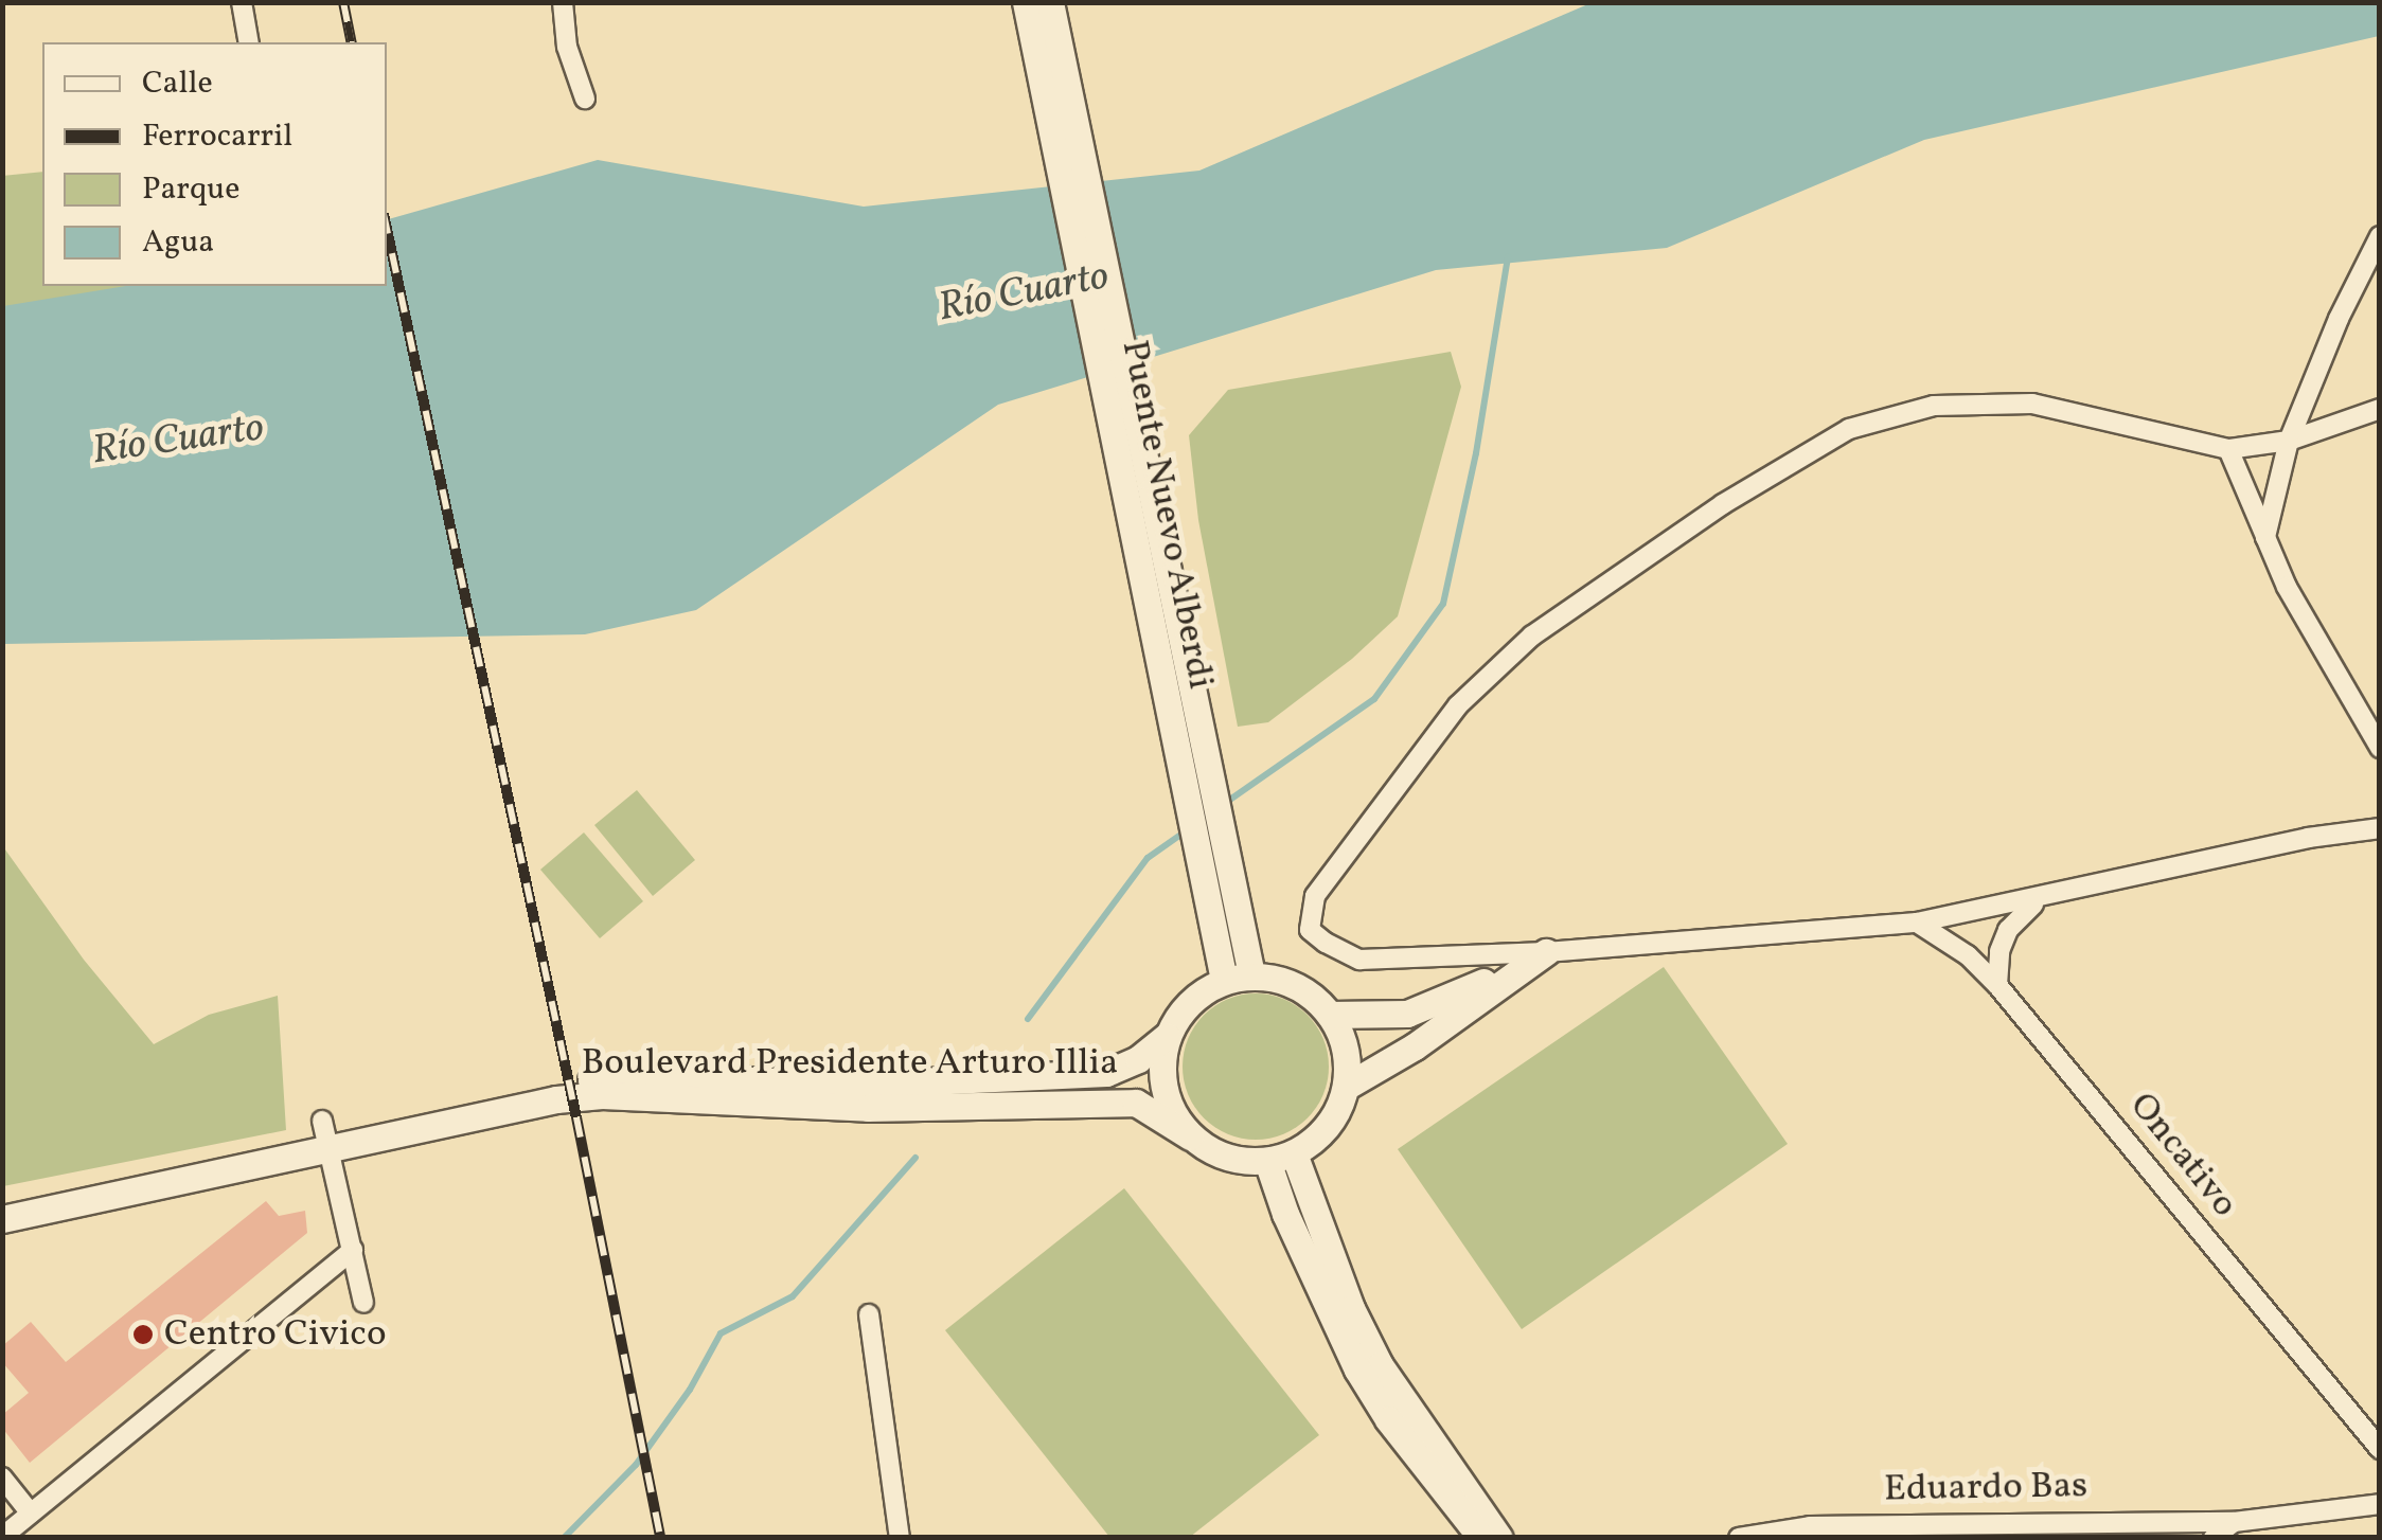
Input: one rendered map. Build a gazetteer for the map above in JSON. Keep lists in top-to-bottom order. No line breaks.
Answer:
{"streets":{"main road":["Puente Nuevo Alberdi","Boulevard Presidente Arturo Illia"],"street":["Oncativo","Eduardo Bas"]},"crossings":[["Puente Nuevo Alberdi","Boulevard Presidente Arturo Illia"]],"water":["Río Cuarto"],"places":["Centro Civico"],"legend":["Calle","Ferrocarril","Parque","Agua"]}
